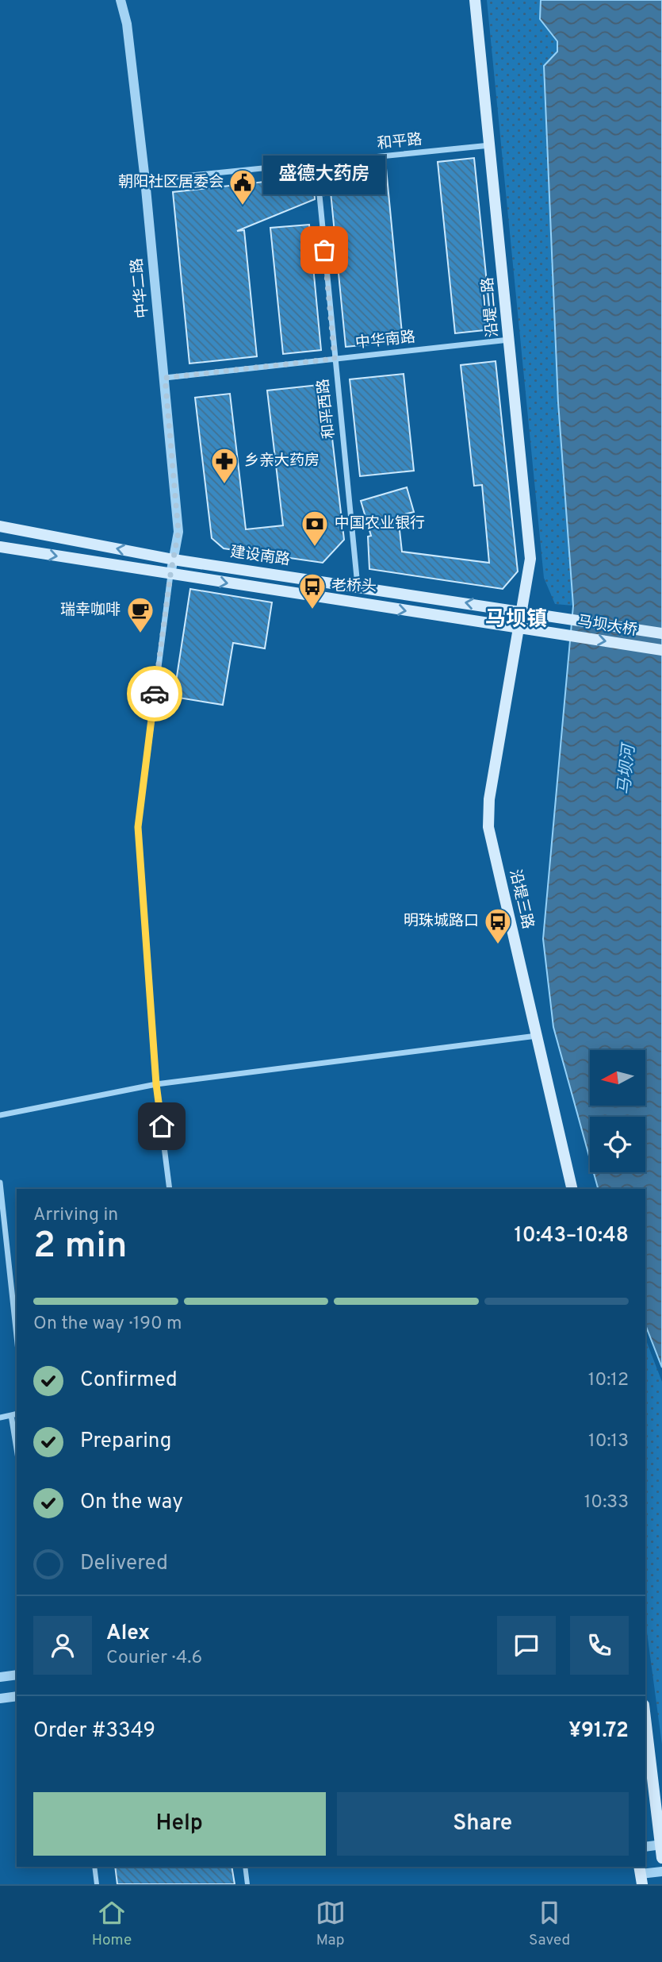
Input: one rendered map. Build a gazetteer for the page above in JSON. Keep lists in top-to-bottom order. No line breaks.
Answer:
{"streets":{"main road":["沿堤二路","建设南路","马坝大桥","沿堤三路"],"street":["和平路","中华二路","中华南路","和平西路"]},"crossings":[["和平路","中华二路"],["和平路","沿堤二路"],["和平路","和平西路"],["中华二路","中华南路"],["中华二路","建设南路"],["沿堤二路","中华南路"],["沿堤二路","建设南路"],["沿堤二路","沿堤三路"],["中华南路","和平西路"],["和平西路","建设南路"],["建设南路","马坝大桥"],["建设南路","沿堤三路"]],"districts":["马坝镇"],"water":["马坝河"],"places":{"public building":["朝阳社区居委会"],"other":["盛德大药房"],"pharmacy":["乡亲大药房"],"bank":["中国农业银行"],"bus stop":["老桥头","明珠城路口"],"cafe":["瑞幸咖啡"]},"north":"left","page":{"bubble":"盛德大药房","heading":["2 min","Arriving in","10:43–10:48"],"panel":["Alex","Courier · 4.6","Order #3349","¥91.72"],"bar":"On the way · 190 m","list":[["Confirmed","10:12"],["Preparing","10:13"],["On the way","10:33"],"Delivered"],"buttons":["Help","Share"],"tabs":["Home","Map","Saved"]}}
